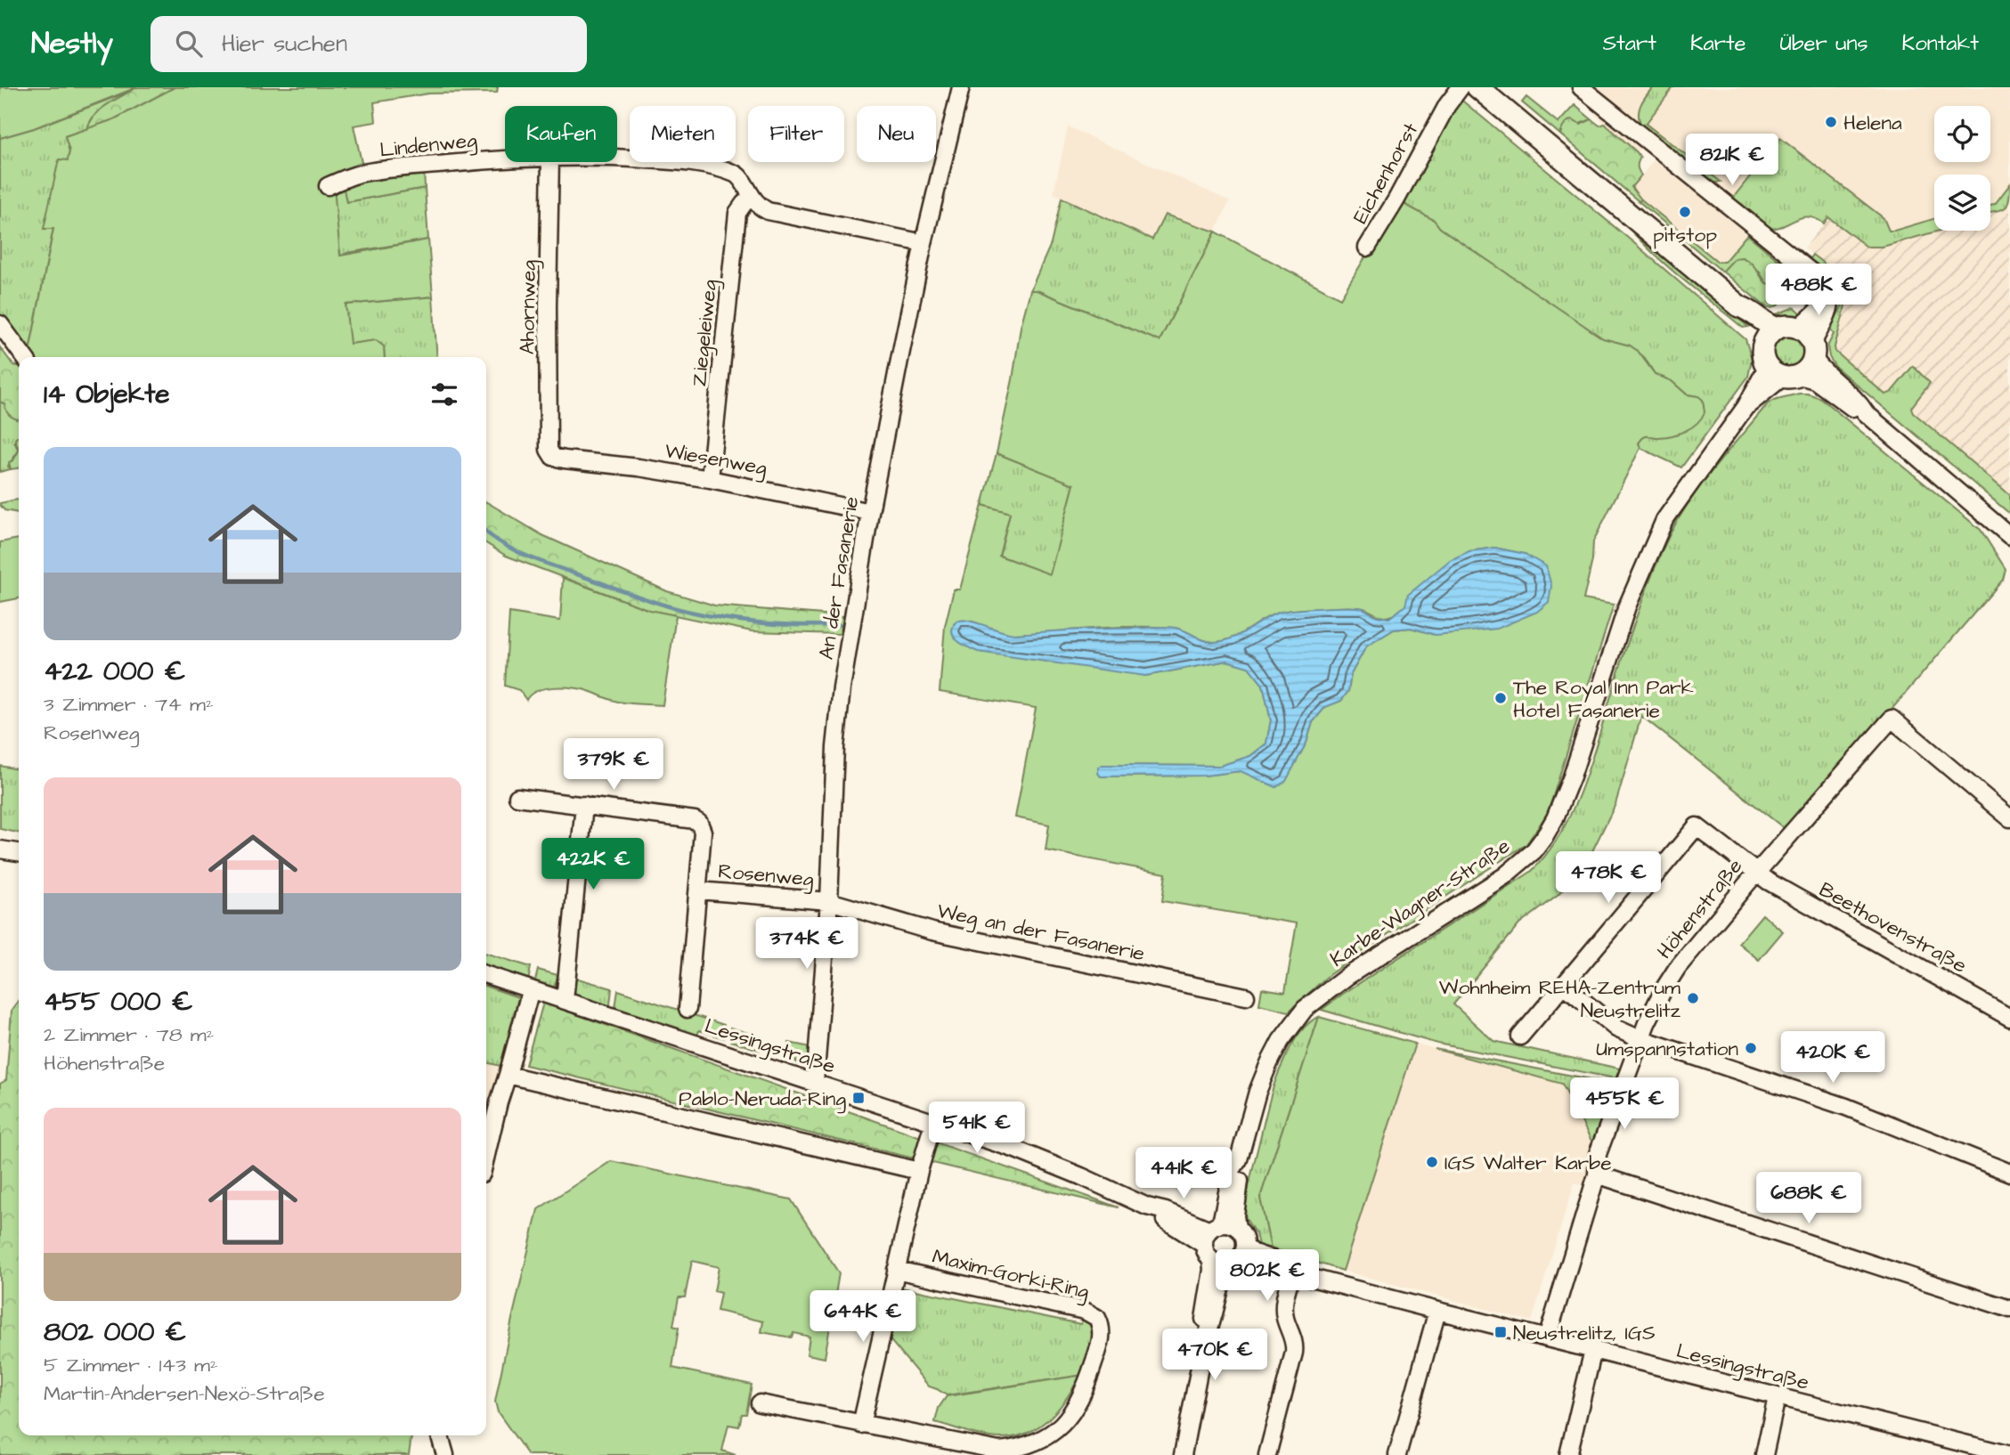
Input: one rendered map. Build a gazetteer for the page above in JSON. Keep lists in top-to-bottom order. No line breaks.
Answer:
{"streets":{"street":["Lindenweg","Eichenhorst","Ahornweg","Ziegeleiweg","Wiesenweg","An der Fasanerie","Rosenweg","Karbe-Wagner-Straße","Höhenstraße","Beethovenstraße","Weg an der Fasanerie","Lessingstraße","Maxim-Gorki-Ring"]},"crossings":[["Lindenweg","Ziegeleiweg"],["Lindenweg","An der Fasanerie"],["Ahornweg","Wiesenweg"],["Ziegeleiweg","Wiesenweg"],["Wiesenweg","An der Fasanerie"],["An der Fasanerie","Rosenweg"],["An der Fasanerie","Weg an der Fasanerie"],["An der Fasanerie","Lessingstraße"],["Rosenweg","Weg an der Fasanerie"],["Karbe-Wagner-Straße","Lessingstraße"],["Höhenstraße","Beethovenstraße"],["Höhenstraße","Lessingstraße"]],"places":{"other":["Helena","pitstop","The Royal Inn Park Hotel Fasanerie","Wohnheim REHA-Zentrum Neustrelitz","Umspannstation","IGS Walter Karbe"],"transit":["Pablo-Neruda-Ring","Neustrelitz, IGS"]},"page":{"header":"Nestly","search":"Hier suchen","nav":["Start","Karte","Über uns","Kontakt"],"chip":["Kaufen","Mieten","Filter","Neu"],"price":["821K €","488K €","379K €","422K €","478K €","374K €","420K €","455K €","541K €","441K €","688K €","802K €","644K €","470K €"],"heading":"14 Objekte","list":[{"name":"422 000 €","note":"3 Zimmer · 74 m² · Rosenweg"},{"name":"455 000 €","note":"2 Zimmer · 78 m² · Höhenstraße"},{"name":"802 000 €","note":"5 Zimmer · 143 m² · Martin-Andersen-Nexö-Straße"}]}}
